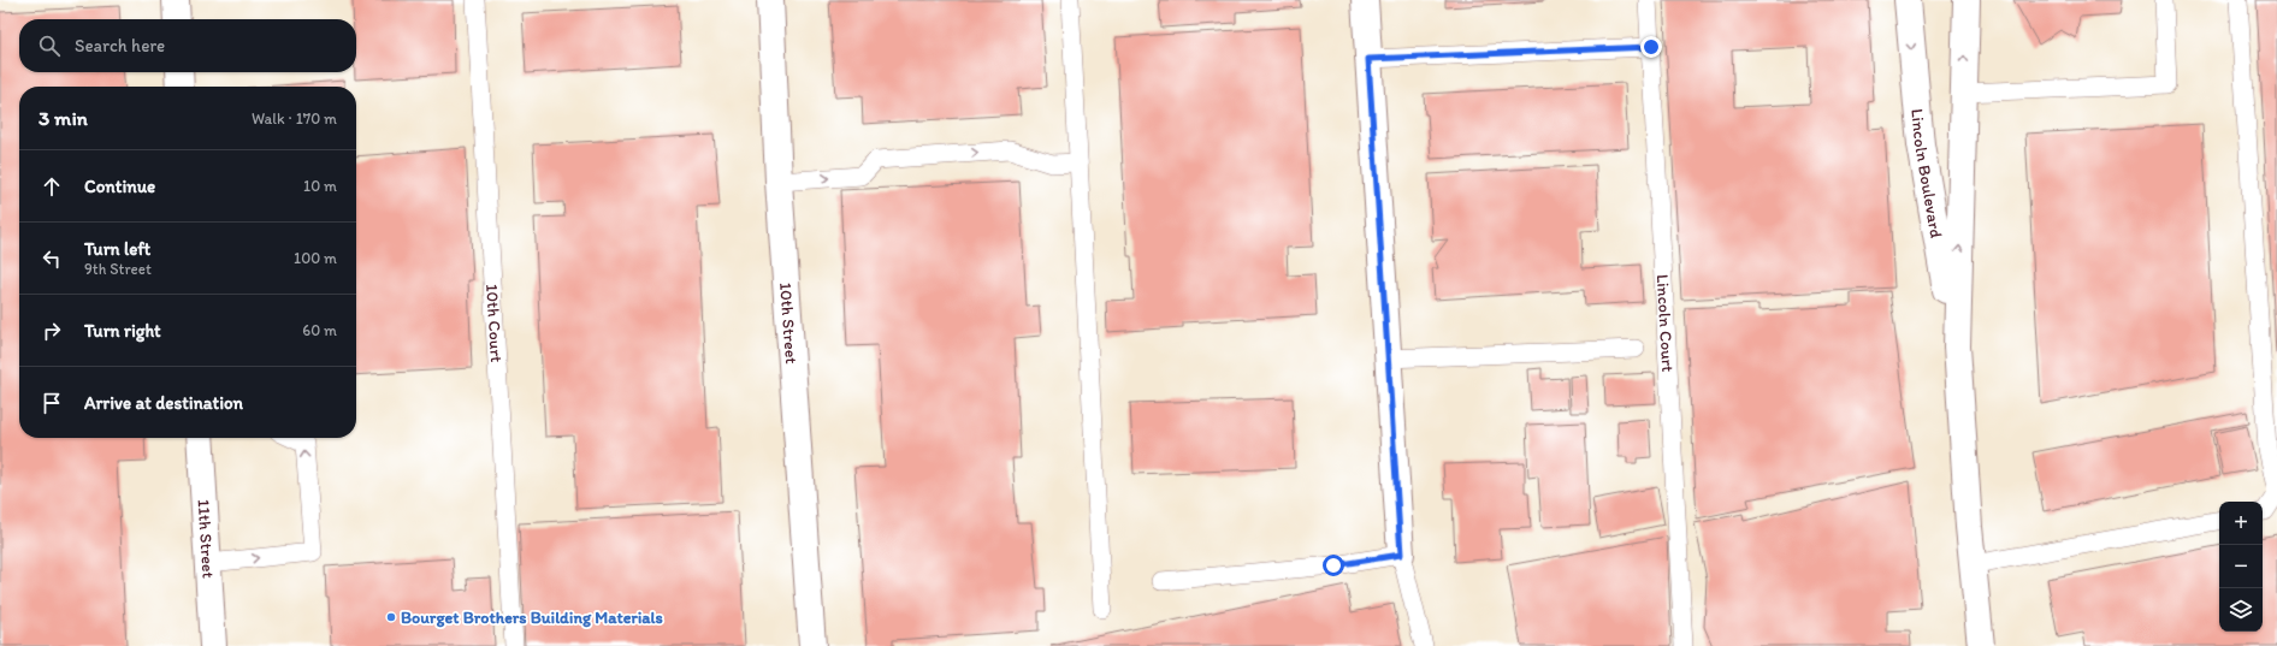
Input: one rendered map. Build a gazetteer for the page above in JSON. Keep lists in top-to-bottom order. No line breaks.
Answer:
{"streets":{"street":["Lincoln Boulevard","10th Street","11th Street"],"lane":["10th Court","Lincoln Court"]},"places":["Bourget Brothers Building Materials"],"page":{"search":"Search here","heading":["3 min","Walk · 170 m"],"list":[["Continue","10 m"],["Turn left","9th Street","100 m"],["Turn right","60 m"],"Arrive at destination"],"map_buttons":["+","−"]}}
